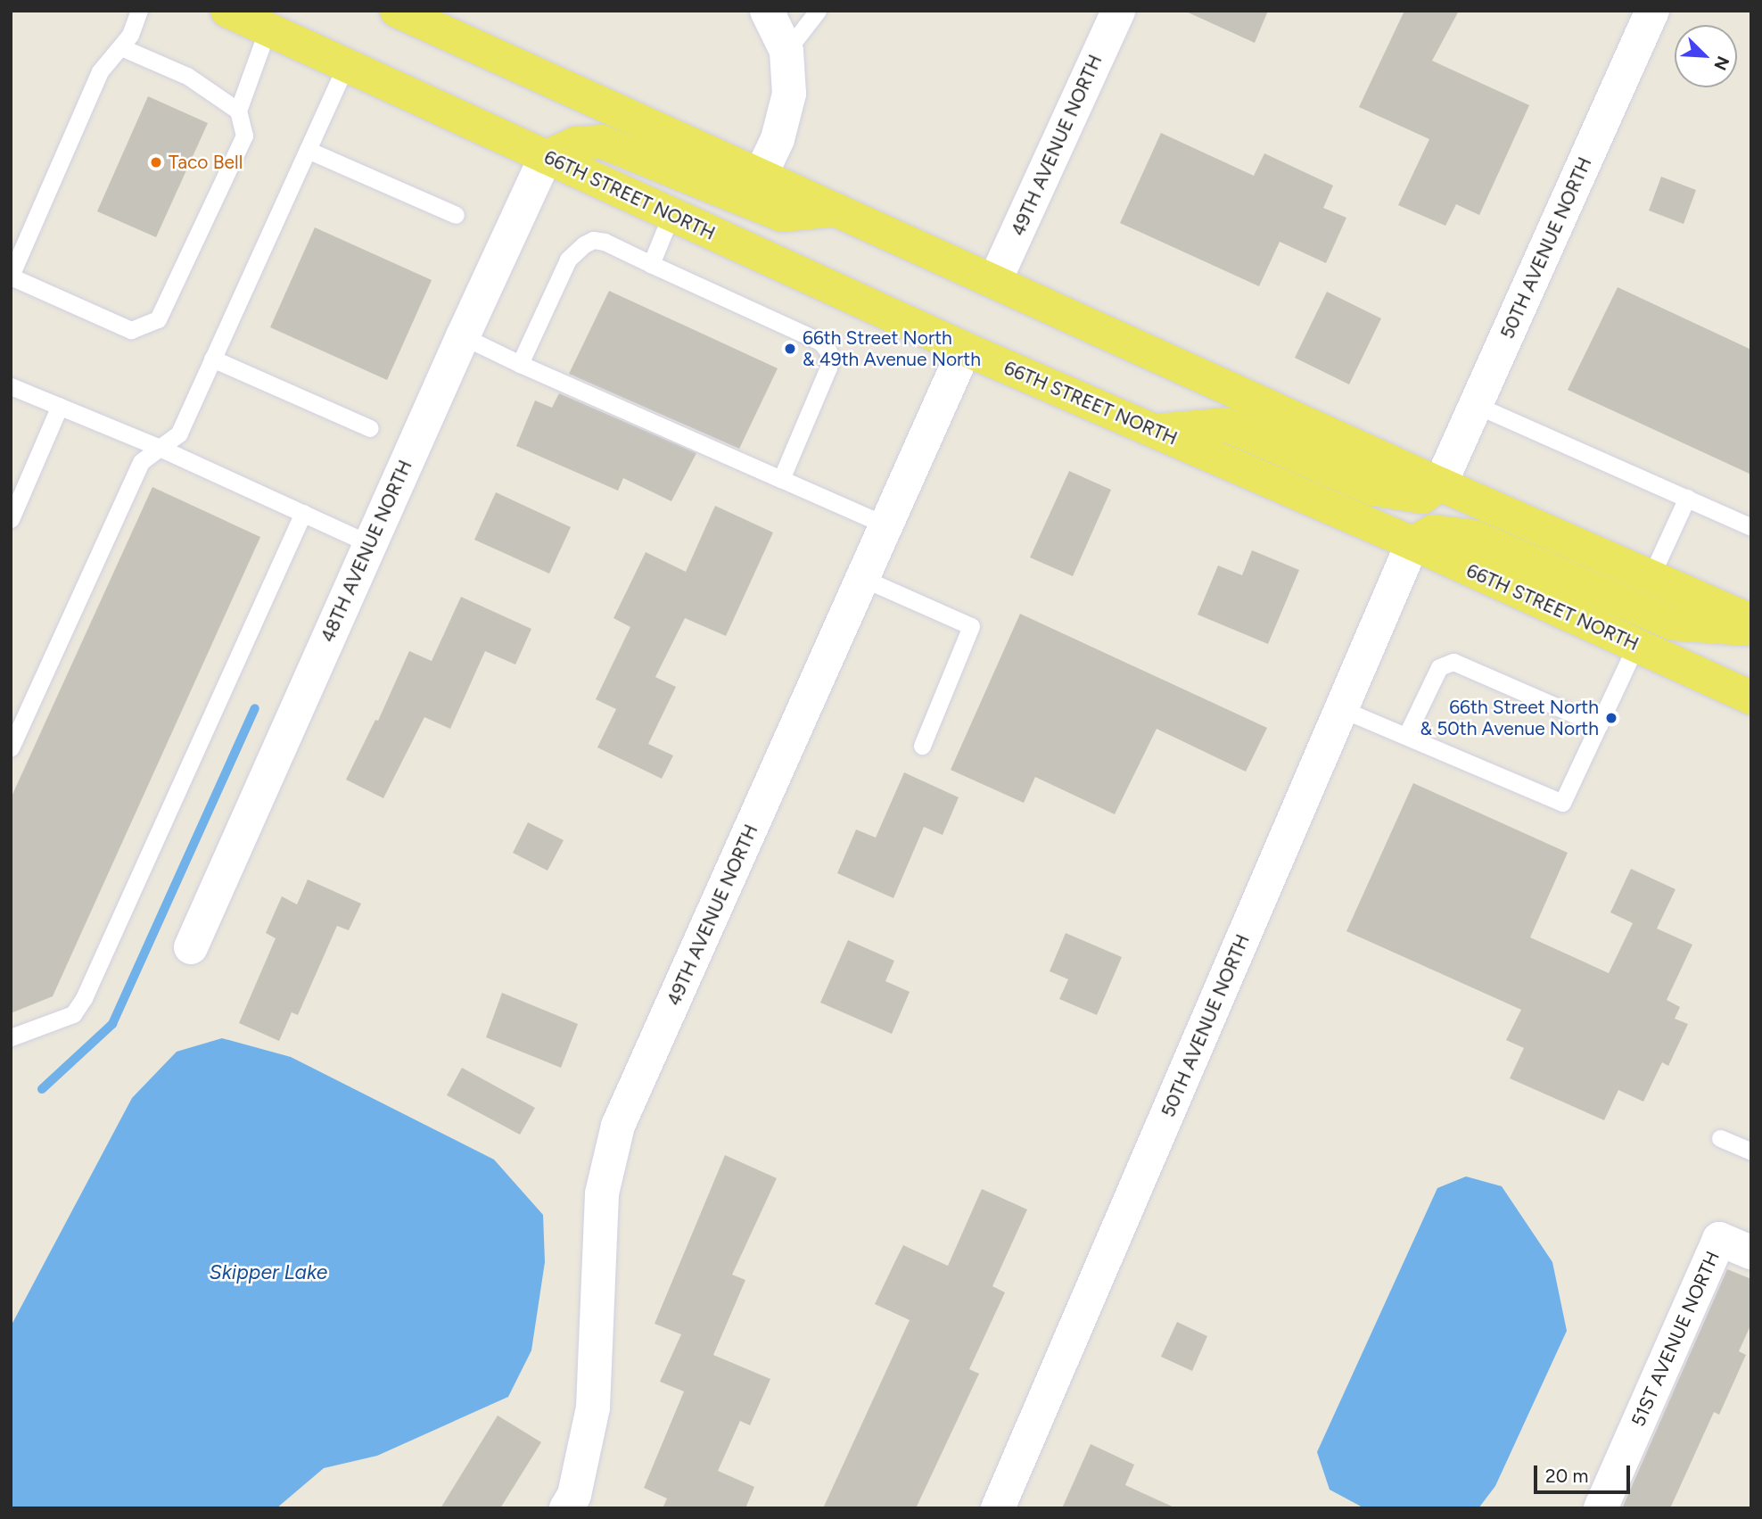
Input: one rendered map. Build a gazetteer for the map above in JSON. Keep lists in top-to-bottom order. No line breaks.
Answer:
{"streets":{"main road":["66TH STREET NORTH"],"street":["49TH AVENUE NORTH","50TH AVENUE NORTH","48TH AVENUE NORTH","51ST AVENUE NORTH"]},"crossings":[["49TH AVENUE NORTH","66TH STREET NORTH"],["66TH STREET NORTH","50TH AVENUE NORTH"],["66TH STREET NORTH","48TH AVENUE NORTH"]],"water":["Skipper Lake"],"places":["Taco Bell","66th Street North & 49th Avenue North","66th Street North & 50th Avenue North"],"scale_bar":"20 m","north":"bottom right"}
